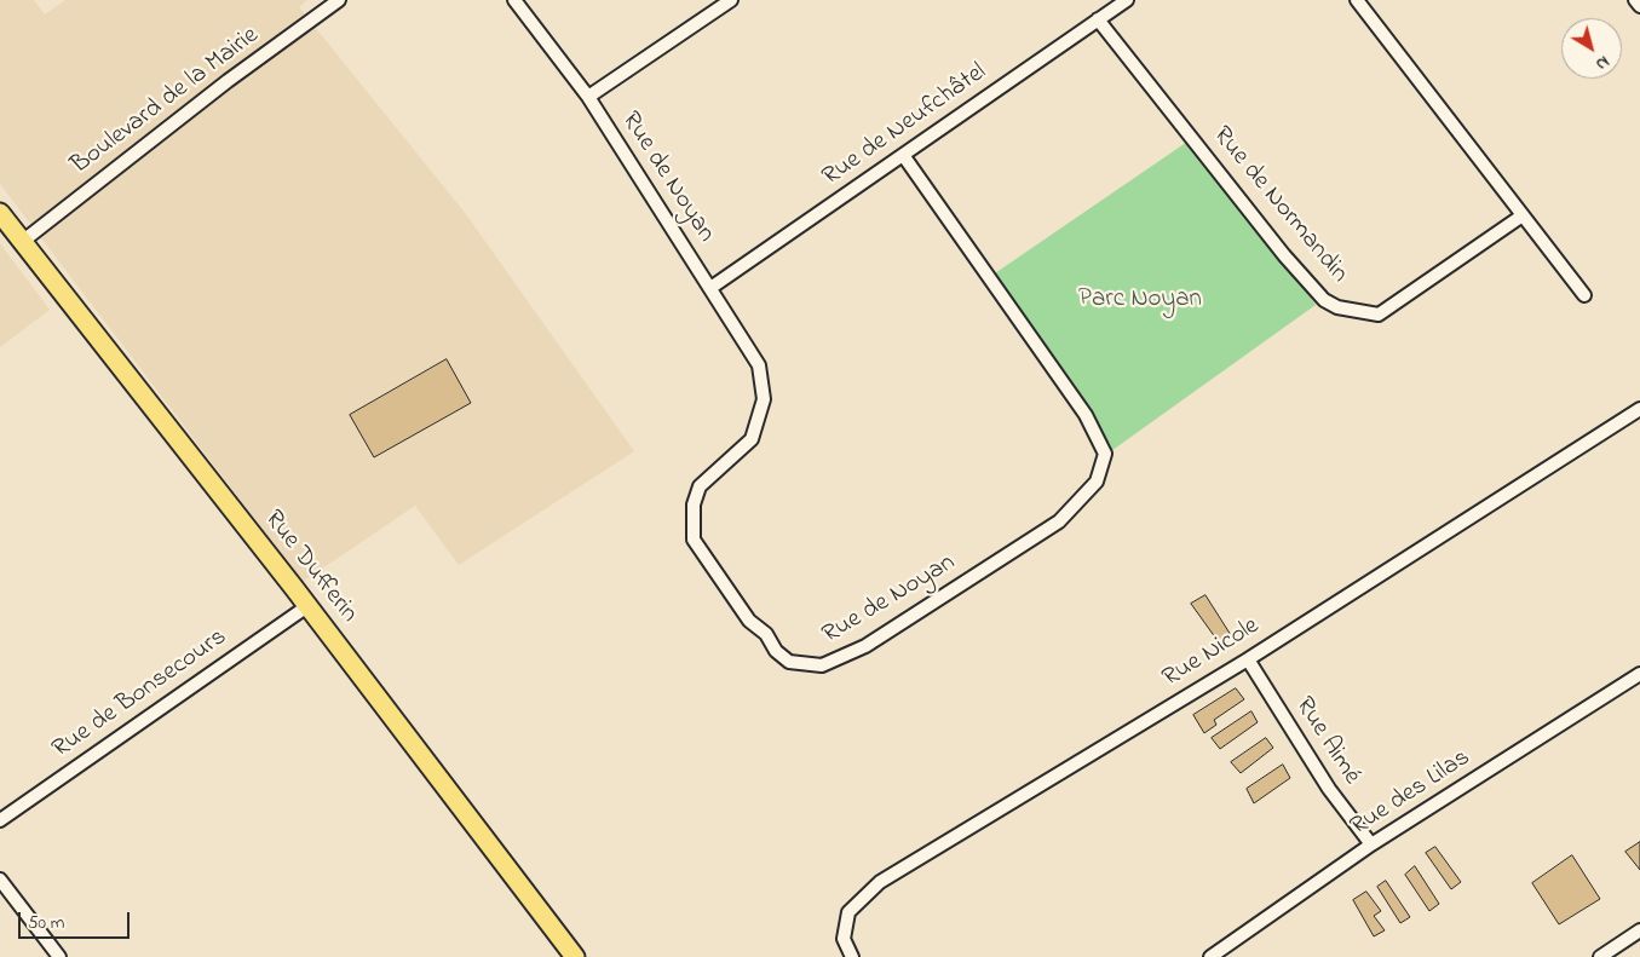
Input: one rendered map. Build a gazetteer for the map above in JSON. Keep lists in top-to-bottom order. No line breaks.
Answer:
{"streets":{"main road":["Rue Dufferin"],"street":["Boulevard de la Mairie","Rue de Neufchâtel","Rue de Noyan","Rue de Normandin","Rue Nicole","Rue de Bonsecours","Rue Aimé","Rue des Lilas"]},"crossings":[["Boulevard de la Mairie","Rue Dufferin"],["Rue de Neufchâtel","Rue de Noyan"],["Rue de Neufchâtel","Rue de Normandin"],["Rue Dufferin","Rue de Bonsecours"],["Rue Nicole","Rue Aimé"],["Rue Aimé","Rue des Lilas"]],"parks":["Parc Noyan"],"scale_bar":"50 m","north":"bottom right"}
